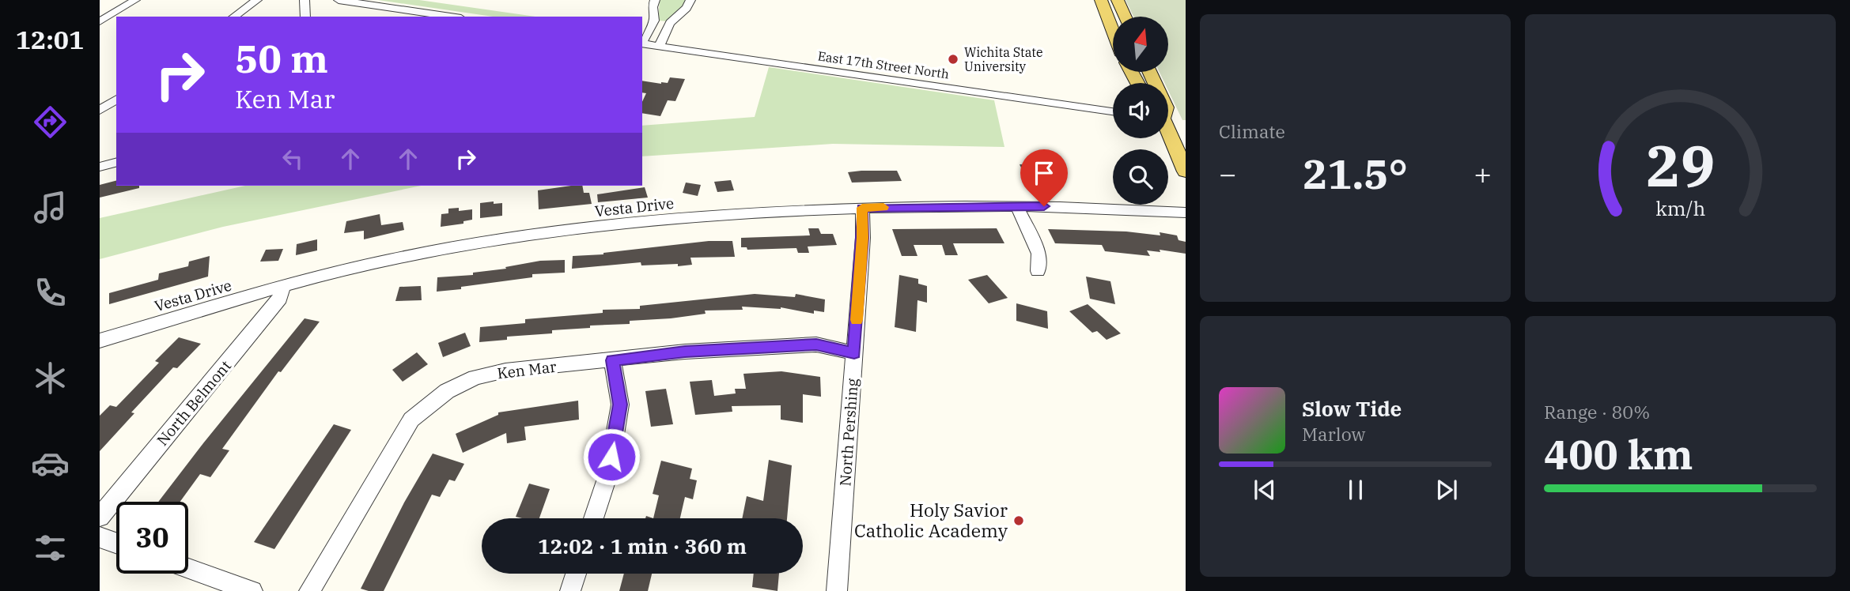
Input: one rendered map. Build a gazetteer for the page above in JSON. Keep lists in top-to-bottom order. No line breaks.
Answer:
{"streets":{"street":["East 17th Street North","Vesta Drive","Ken Mar","North Belmont","North Pershing"]},"crossings":[["Vesta Drive","North Belmont"],["Vesta Drive","North Pershing"],["Ken Mar","North Pershing"]],"places":["Wichita State University","Holy Savior Catholic Academy"],"north":"top","page":{"tabs":"12:01","tile":["Climate",["Range · 80%","400 km"]],"turn":["50 m","Ken Mar"],"heat":["−","21.5°","+"],"song":["Slow Tide","Marlow"],"limit":"30","trip":"12:02 · 1 min · 360 m","gauge":["29","km/h"]}}
